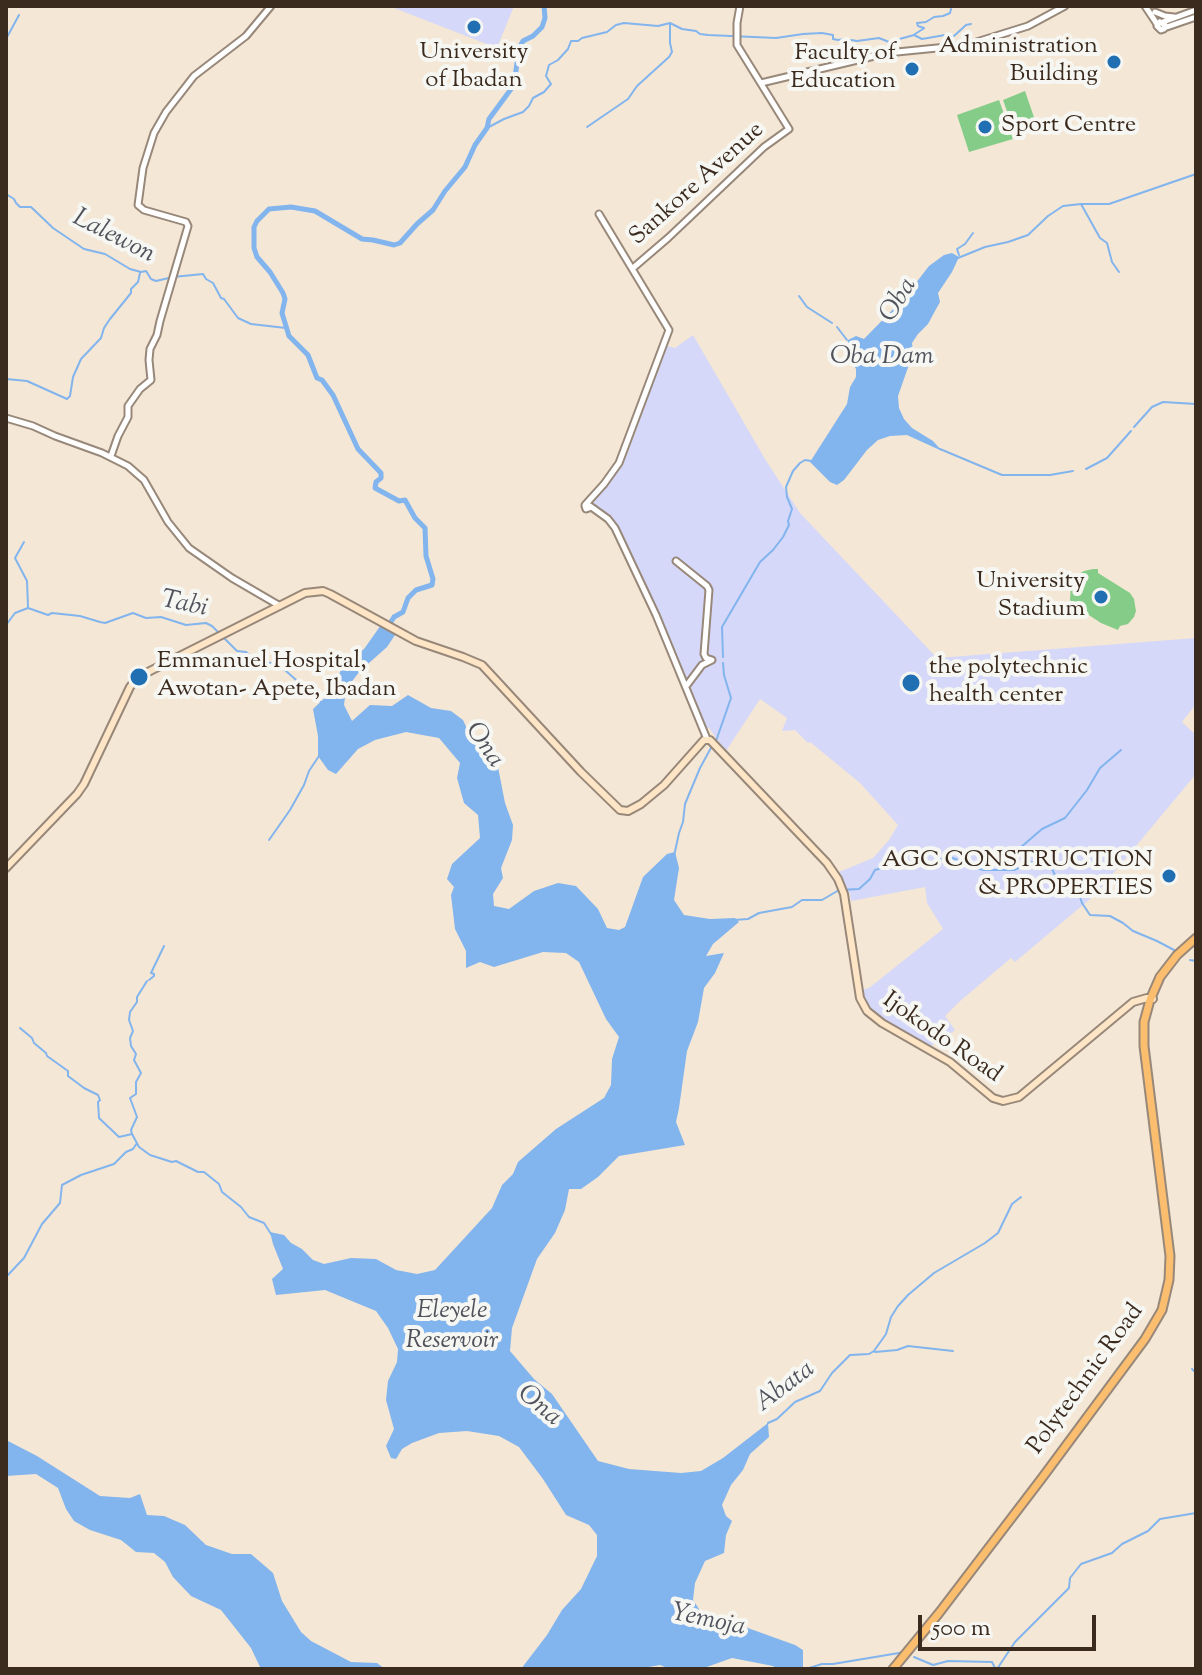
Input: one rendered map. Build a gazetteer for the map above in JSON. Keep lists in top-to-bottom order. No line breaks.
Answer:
{"streets":{"main road":["Ijokodo Road","Polytechnic Road"],"street":["Sankore Avenue"]},"crossings":[["Ijokodo Road","Polytechnic Road"]],"water":["Lalewon","Oba","Oba Dam","Tabi","Ona","Eleyele Reservoir","Abata","Yemoja"],"places":["University of Ibadan","Administration Building","Faculty of Education","Sport Centre","University Stadium","Emmanuel Hospital, Awotan- Apete, Ibadan","the polytechnic health center","AGC CONSTRUCTION & PROPERTIES"],"scale_bar":"500 m"}
